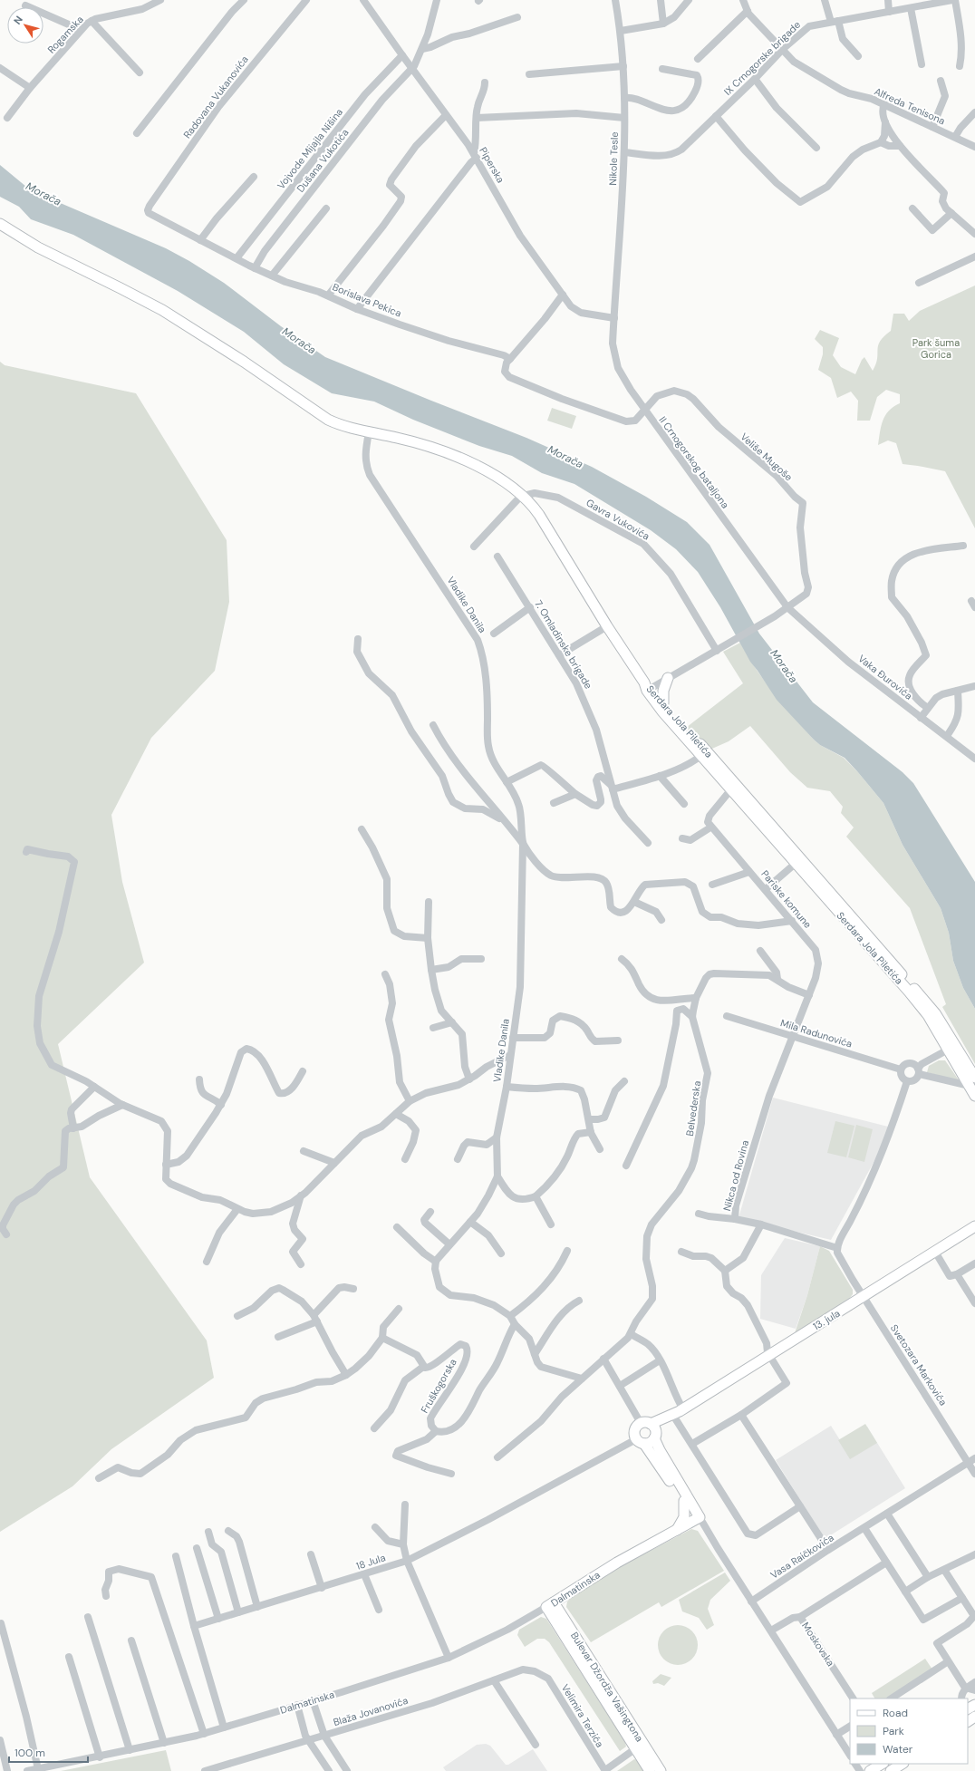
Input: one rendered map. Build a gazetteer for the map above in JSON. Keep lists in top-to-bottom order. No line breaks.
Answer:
{"streets":{"main road":["Serdara Jola Piletića","13. jula","Dalmatinska","Bulevar Džordža Vašingtona"],"street":["Rogamska","IX Crnogorske brigade","Radovana Vukanovića","Alfreda Tenisona","Vojvode Mijajla Nišina","Nikole Tesle","Dušana Vukotića","Piperska","Borislava Pekica","Veliše Mugoše","II Crnogorskog bataljona","Gavra Vukovića","Vladike Danila","7. Omladinske brigade","Vaka Đurovića","Pariske komune","Mila Radunovića","Belvederska","Nikca od Rovina","Svetozara Markovića","Fruškogorska","Vasa Raičkovića","18 Jula","Moskovska","Blaža Jovanovića","Velimira Terzića"]},"crossings":[["IX Crnogorske brigade","Alfreda Tenisona"],["IX Crnogorske brigade","Nikole Tesle"],["Radovana Vukanovića","Borislava Pekica"],["Vojvode Mijajla Nišina","Piperska"],["Vojvode Mijajla Nišina","Borislava Pekica"],["Nikole Tesle","Piperska"],["Nikole Tesle","II Crnogorskog bataljona"],["Dušana Vukotića","Piperska"],["Dušana Vukotića","Borislava Pekica"],["Piperska","II Crnogorskog bataljona"],["Veliše Mugoše","II Crnogorskog bataljona"],["Veliše Mugoše","Vaka Đurovića"],["II Crnogorskog bataljona","Vaka Đurovića"],["Gavra Vukovića","Serdara Jola Piletića"],["Vladike Danila","Serdara Jola Piletića"],["Pariske komune","Mila Radunovića"],["Pariske komune","Belvederska"],["Pariske komune","Nikca od Rovina"],["Mila Radunovića","Nikca od Rovina"],["Nikca od Rovina","Svetozara Markovića"],["13. jula","Svetozara Markovića"],["Svetozara Markovića","Vasa Raičkovića"],["Dalmatinska","Bulevar Džordža Vašingtona"],["Blaža Jovanovića","Velimira Terzića"]],"water":["Morača"],"parks":["Park šuma Gorica"],"legend":["Road","Park","Water"],"scale_bar":"100 m","north":"top left"}
